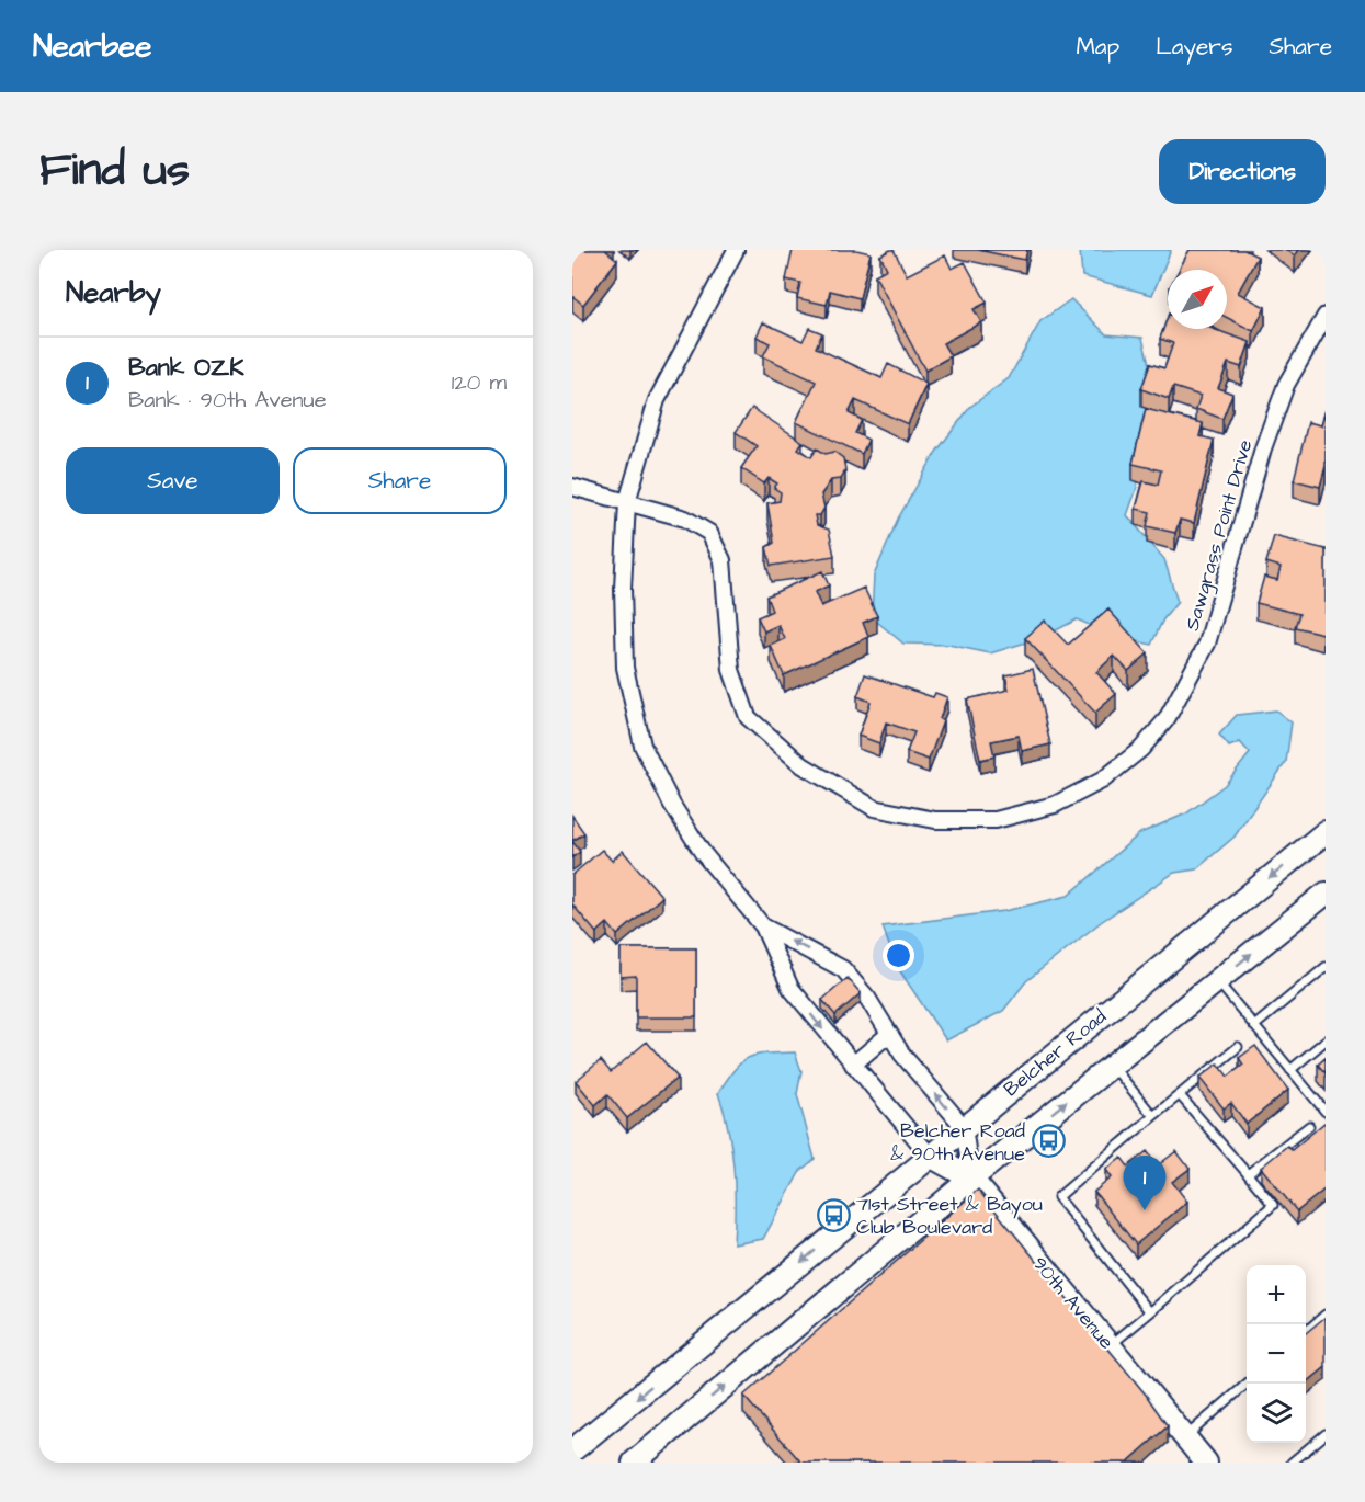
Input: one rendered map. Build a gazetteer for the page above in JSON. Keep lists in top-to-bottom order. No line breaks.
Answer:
{"streets":{"main road":["Belcher Road","90th Avenue"],"street":["Sawgrass Point Drive"]},"crossings":[["Belcher Road","90th Avenue"]],"places":{"bus stop":["Belcher Road & 90th Avenue","71st Street & Bayou Club Boulevard"]},"north":"top right","page":{"header":"Nearbee","nav":["Map","Layers","Share"],"title":"Find us","buttons":["Directions",["Save","Share"]],"heading":"Nearby","list":[{"mark":"1","name":"Bank OZK","note":"Bank · 90th Avenue","value":"120 m"}],"pins":"1","map_buttons":["+","−"]}}
